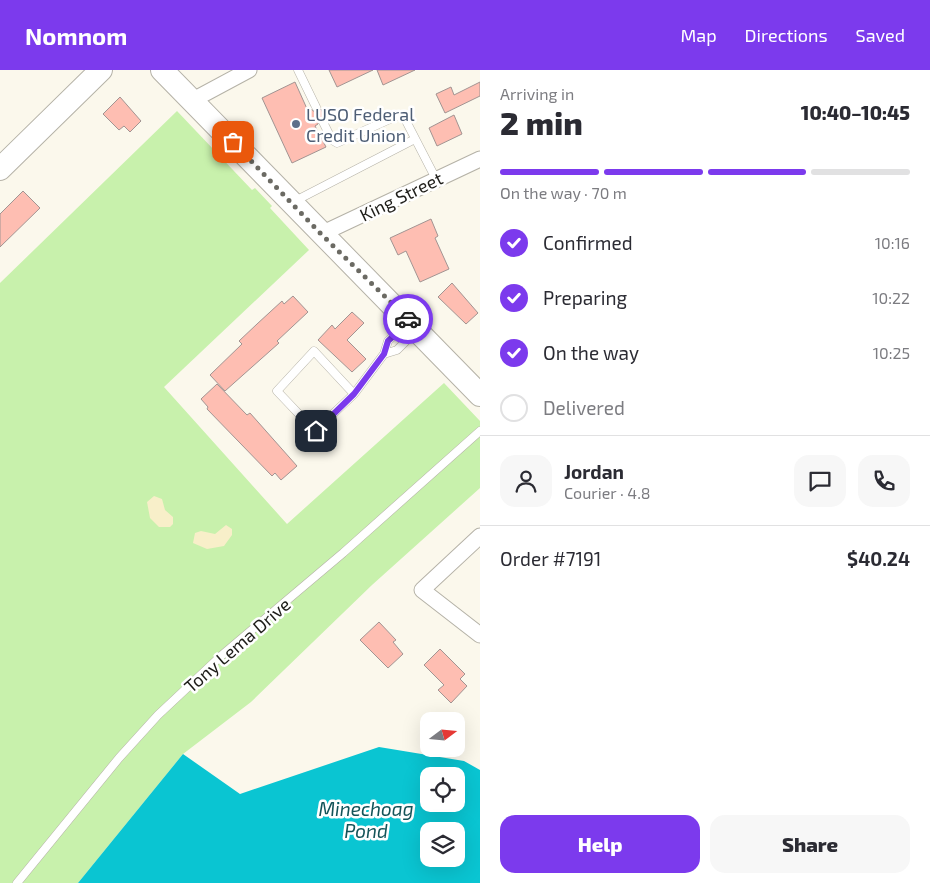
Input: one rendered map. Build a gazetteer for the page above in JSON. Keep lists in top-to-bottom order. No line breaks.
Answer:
{"streets":{"street":["King Street"],"lane":["Tony Lema Drive"]},"water":["Minechoag Pond"],"places":["LUSO Federal Credit Union"],"north":"right","page":{"header":"Nomnom","nav":["Map","Directions","Saved"],"heading":["2 min","Arriving in","10:40–10:45"],"panel":["Jordan","Courier · 4.8","Order #7191","$40.24"],"bar":"On the way · 70 m","list":[["Confirmed","10:16"],["Preparing","10:22"],["On the way","10:25"],"Delivered"],"buttons":["Help","Share"]}}
